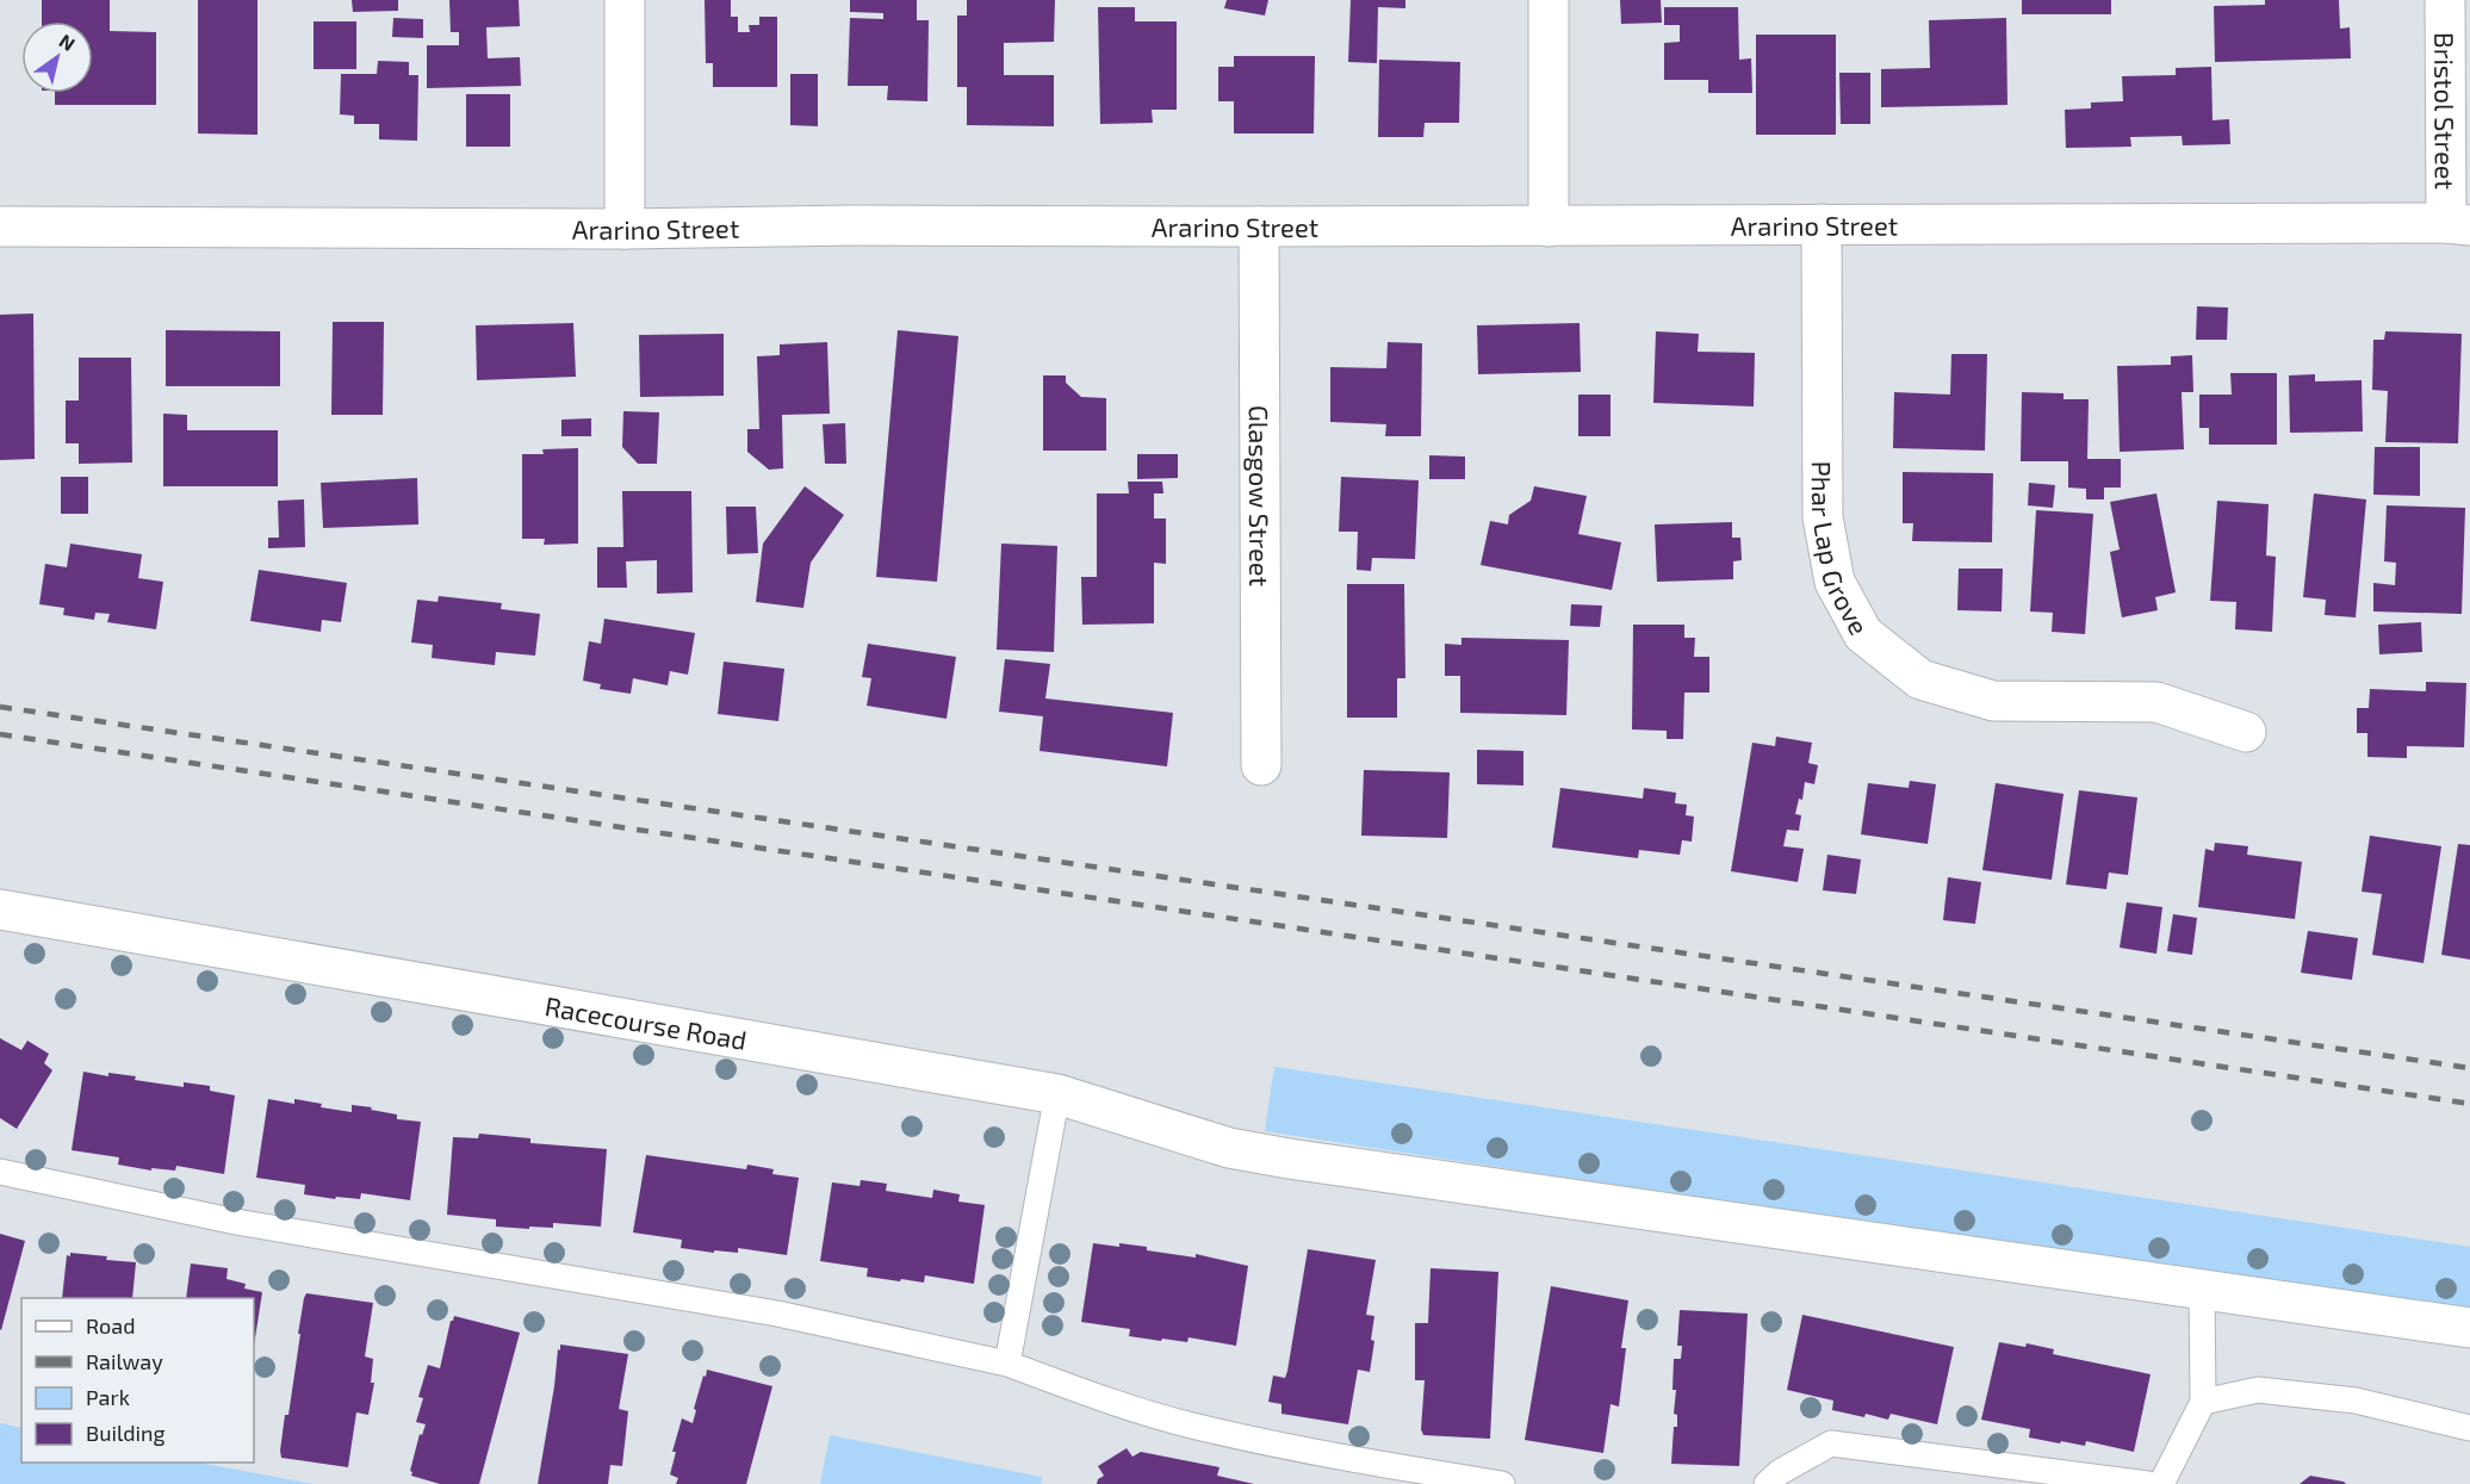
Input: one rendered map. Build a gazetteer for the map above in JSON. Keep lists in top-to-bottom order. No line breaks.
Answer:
{"streets":{"street":["Bristol Street","Ararino Street","Glasgow Street","Phar Lap Grove","Racecourse Road"]},"crossings":[["Bristol Street","Ararino Street"],["Ararino Street","Glasgow Street"],["Ararino Street","Phar Lap Grove"]],"legend":["Road","Railway","Park","Building"],"north":"top right"}
